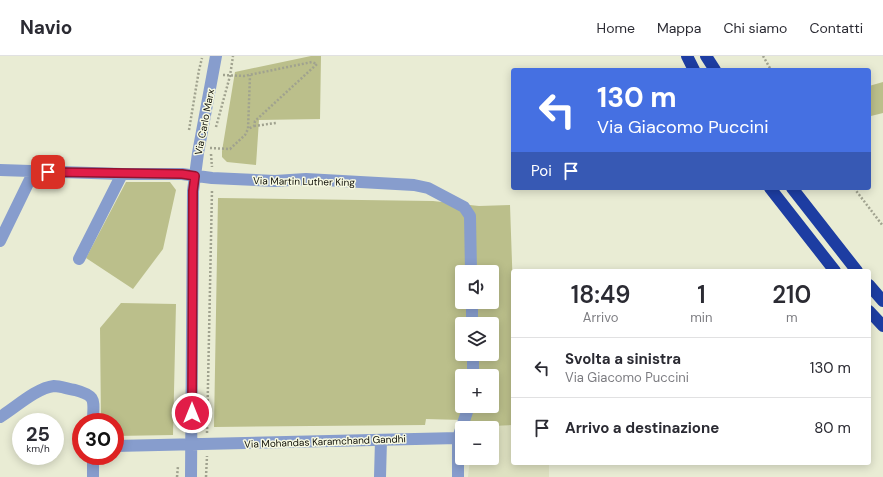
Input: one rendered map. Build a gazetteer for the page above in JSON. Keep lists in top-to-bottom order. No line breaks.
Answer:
{"streets":{"street":["Via Carlo Marx","Via Martin Luther King","Via Mohandas Karamchand Gandhi"]},"crossings":[["Via Carlo Marx","Via Martin Luther King"],["Via Carlo Marx","Via Mohandas Karamchand Gandhi"]],"page":{"header":"Navio","nav":["Home","Mappa","Chi siamo","Contatti"],"turn":["130 m","Via Giacomo Puccini"],"then":"Poi","map_buttons":["+","−"],"eta":["18:49","Arrivo","1","min","210","m"],"list":[{"name":"Svolta a sinistra","note":"Via Giacomo Puccini","value":"130 m"},{"name":"Arrivo a destinazione","value":"80 m"}],"speed":"25 km/h","limit":"30"}}
